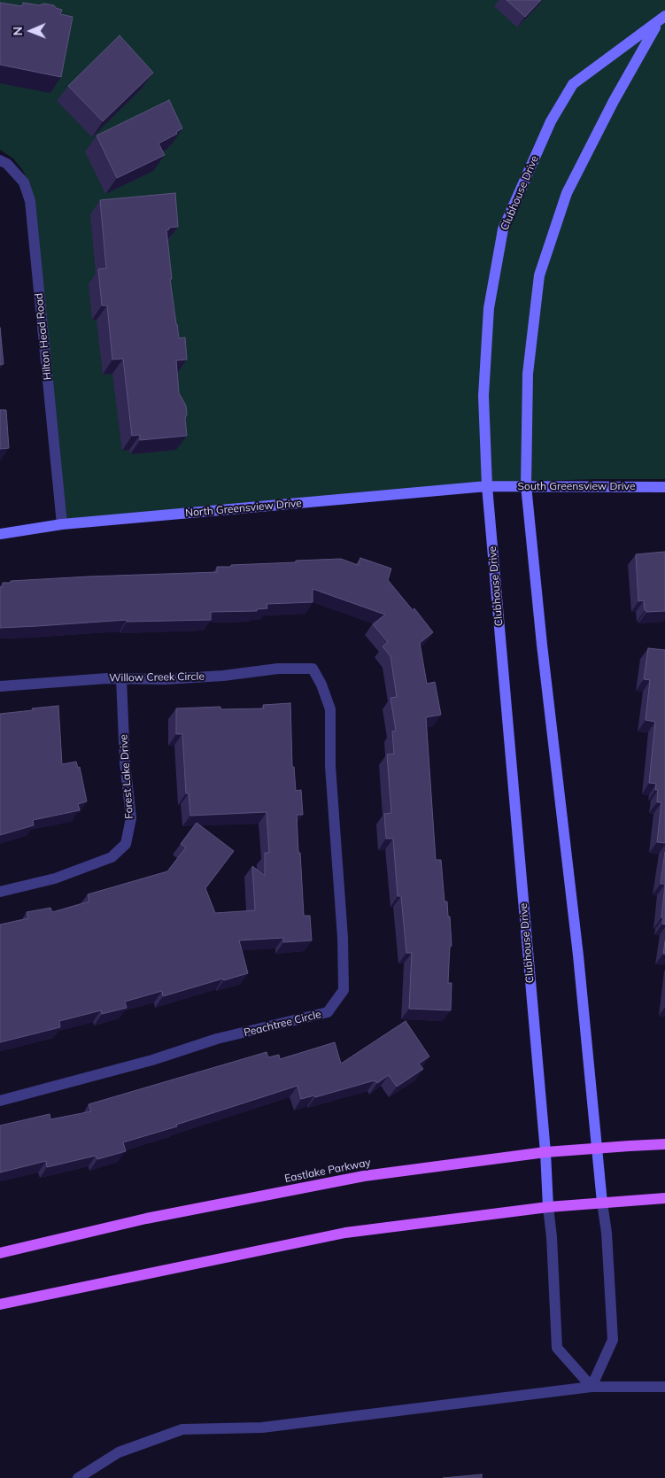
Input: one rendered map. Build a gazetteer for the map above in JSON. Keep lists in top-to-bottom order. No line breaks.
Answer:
{"streets":{"main road":["Eastlake Parkway"],"street":["Clubhouse Drive","Hilton Head Road","South Greensview Drive","North Greensview Drive","Willow Creek Circle","Forest Lake Drive","Peachtree Circle"]},"crossings":[["Clubhouse Drive","South Greensview Drive"],["Clubhouse Drive","North Greensview Drive"],["Clubhouse Drive","Eastlake Parkway"],["Hilton Head Road","North Greensview Drive"],["South Greensview Drive","North Greensview Drive"],["Willow Creek Circle","Forest Lake Drive"],["Willow Creek Circle","Peachtree Circle"]],"north":"left"}
